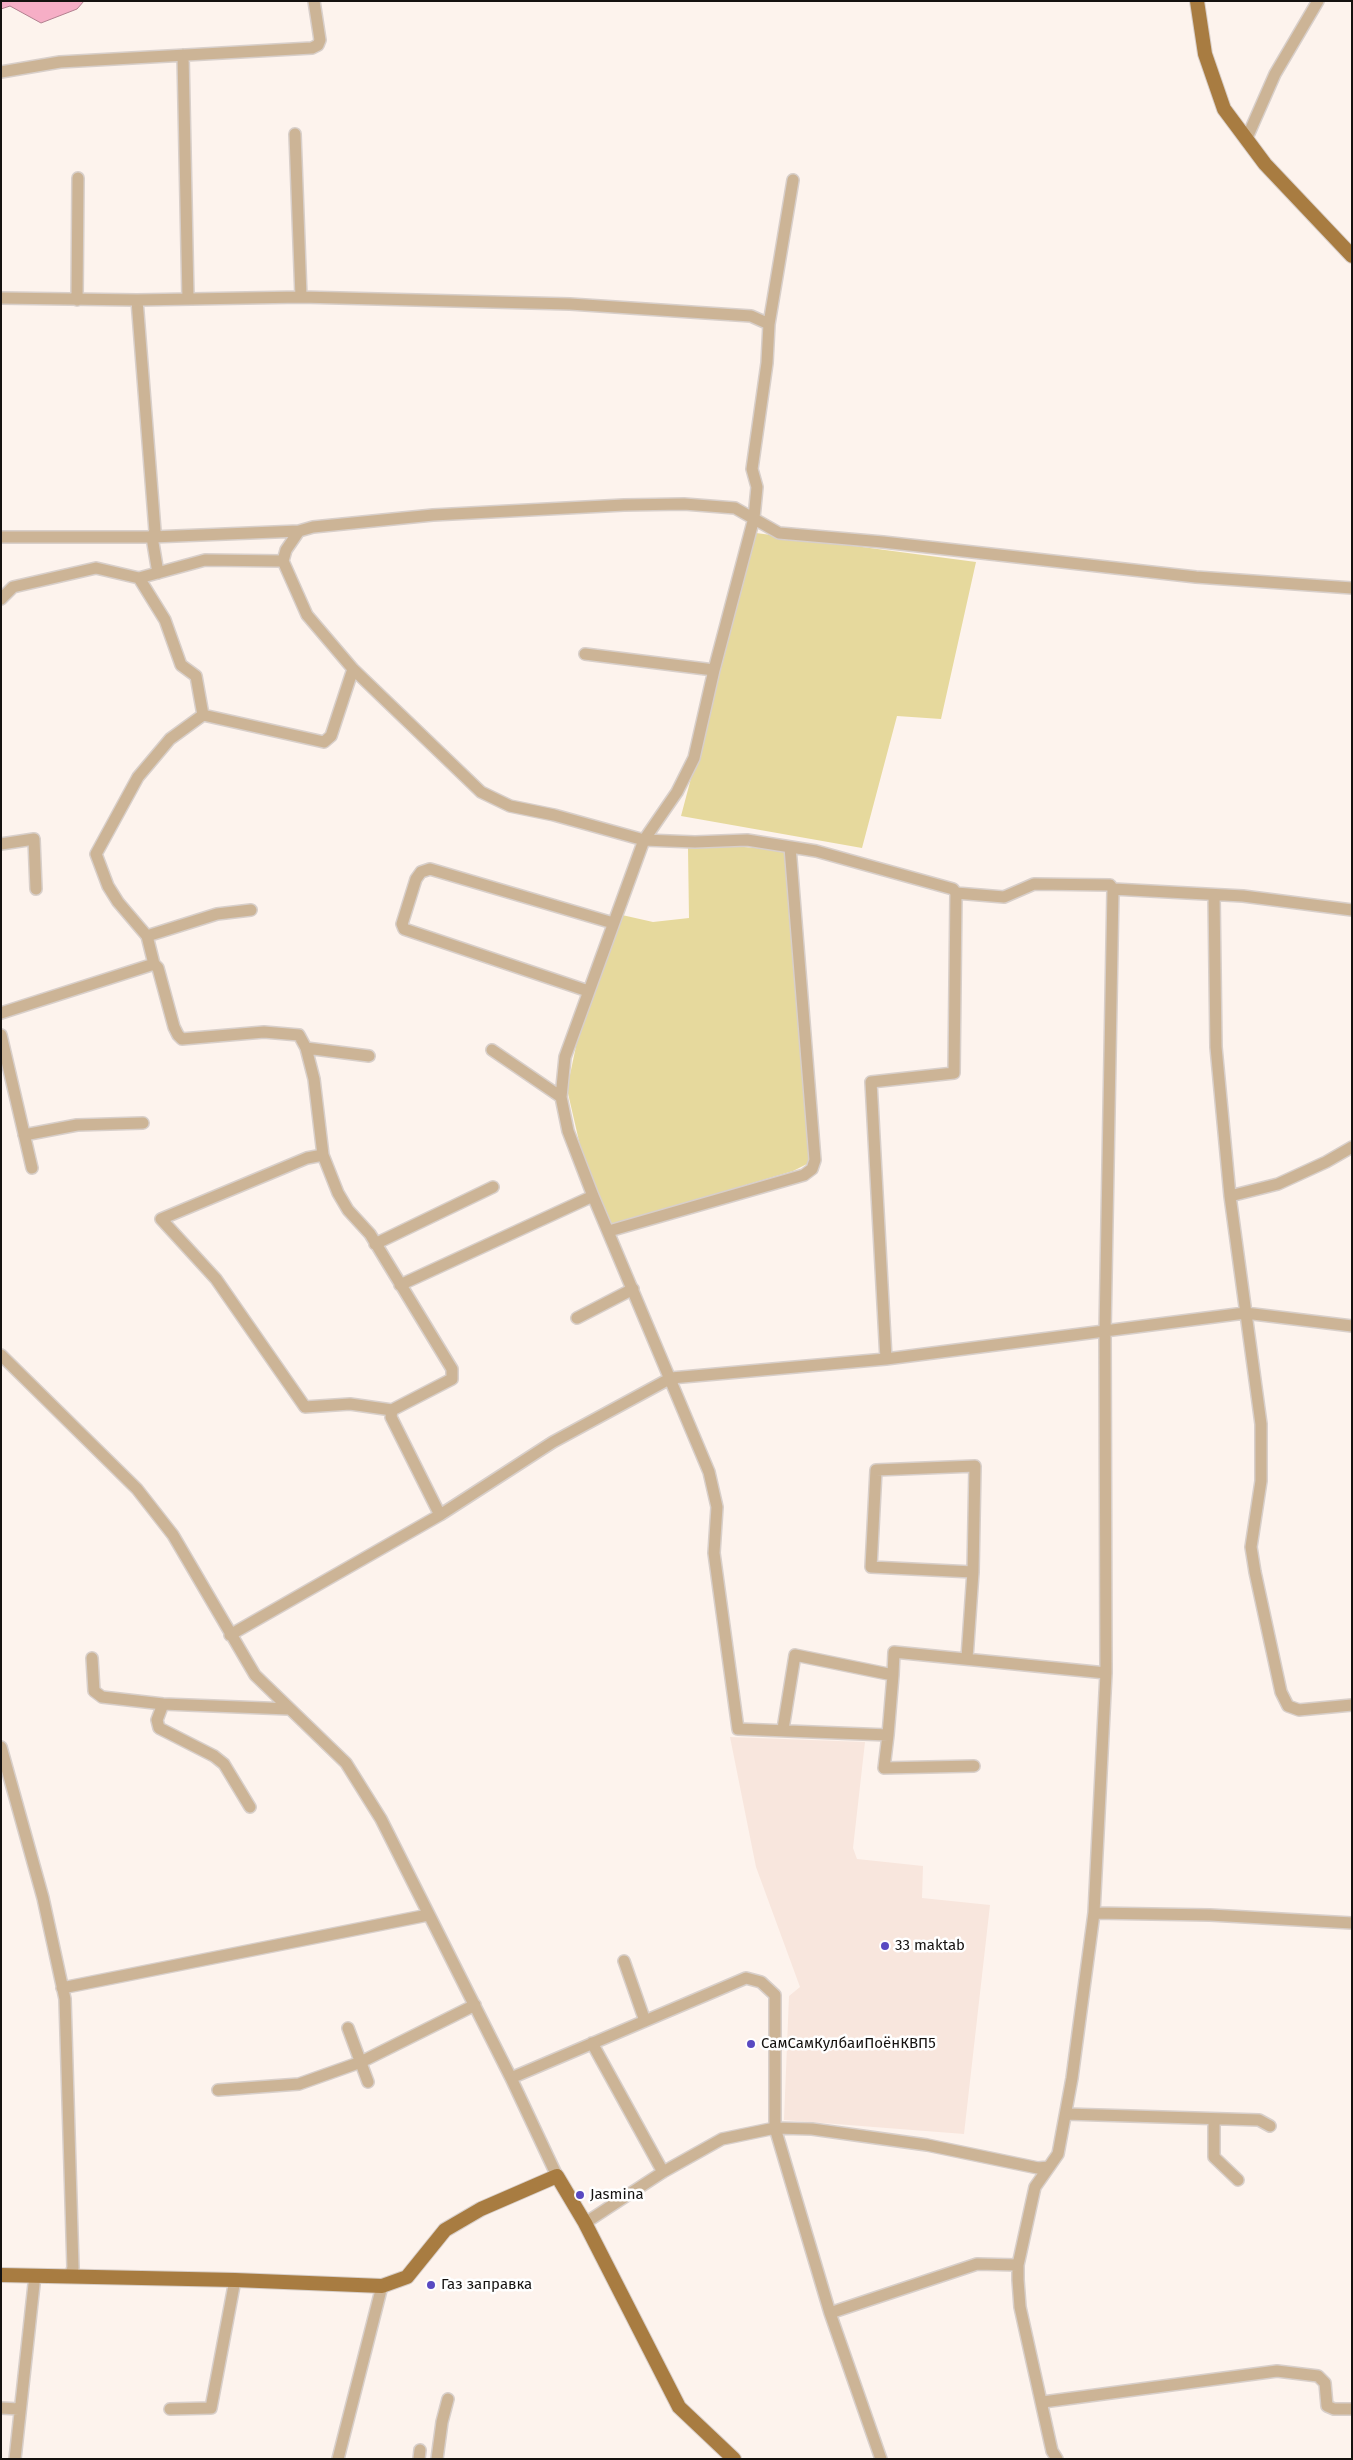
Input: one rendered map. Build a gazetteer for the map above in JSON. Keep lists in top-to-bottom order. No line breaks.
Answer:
{"places":["33 maktab","СамСамКулбаиПоёнКВП5","Jasmina","Газ заправка"]}
